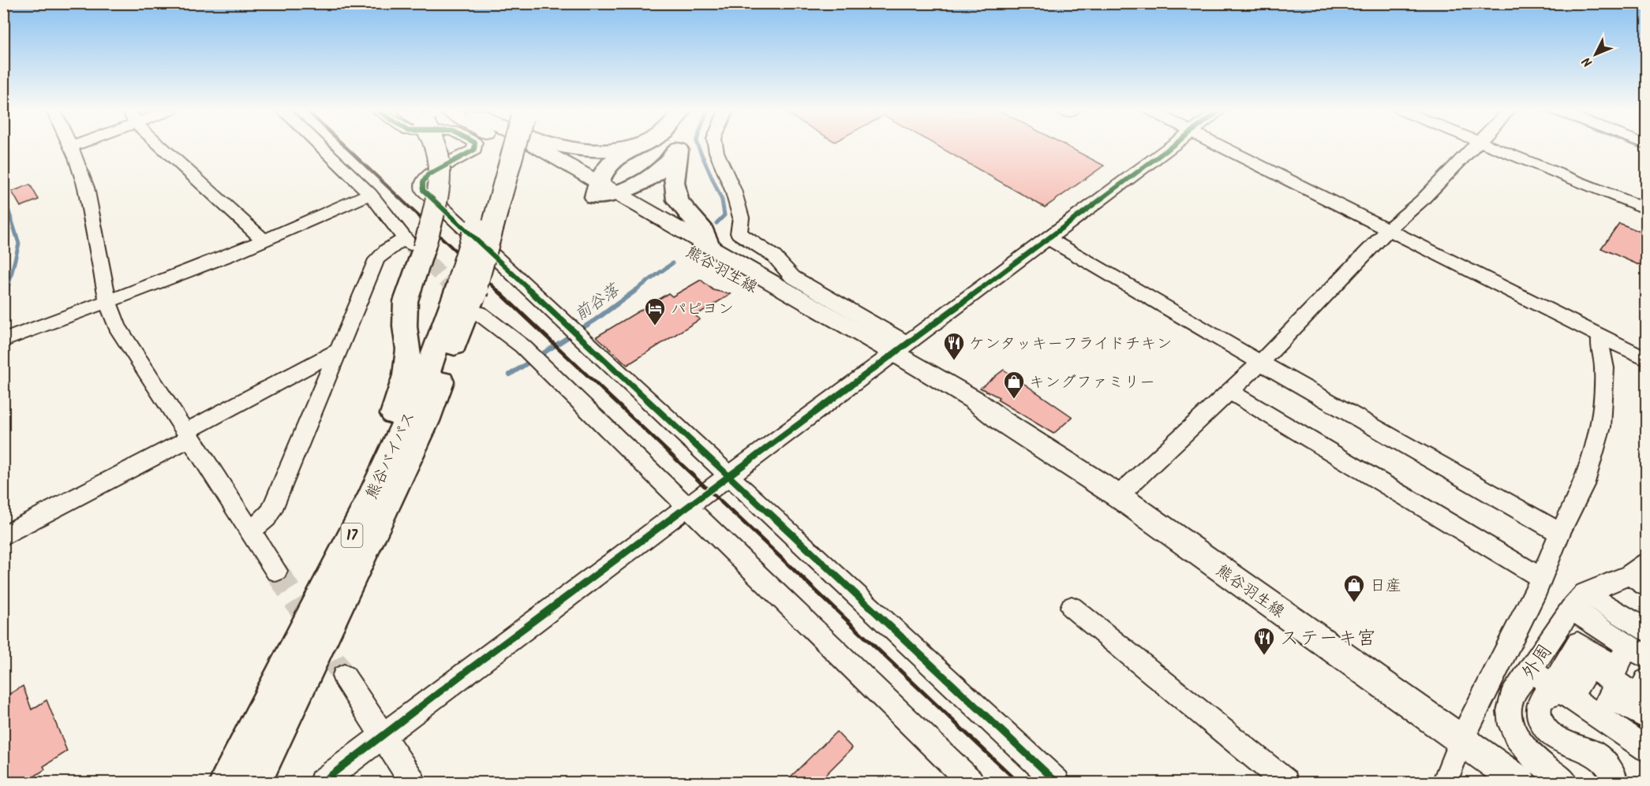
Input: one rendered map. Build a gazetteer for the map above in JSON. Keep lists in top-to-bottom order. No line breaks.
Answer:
{"streets":{"highway":["熊谷バイパス","17"],"main road":["熊谷羽生線"],"street":["外周"]},"water":["前谷落"],"places":{"hotel":["パピヨン"],"restaurant":["ケンタッキーフライドチキン","ステーキ宮"],"shop":["キングファミリー","日産"]},"north":"bottom left"}
